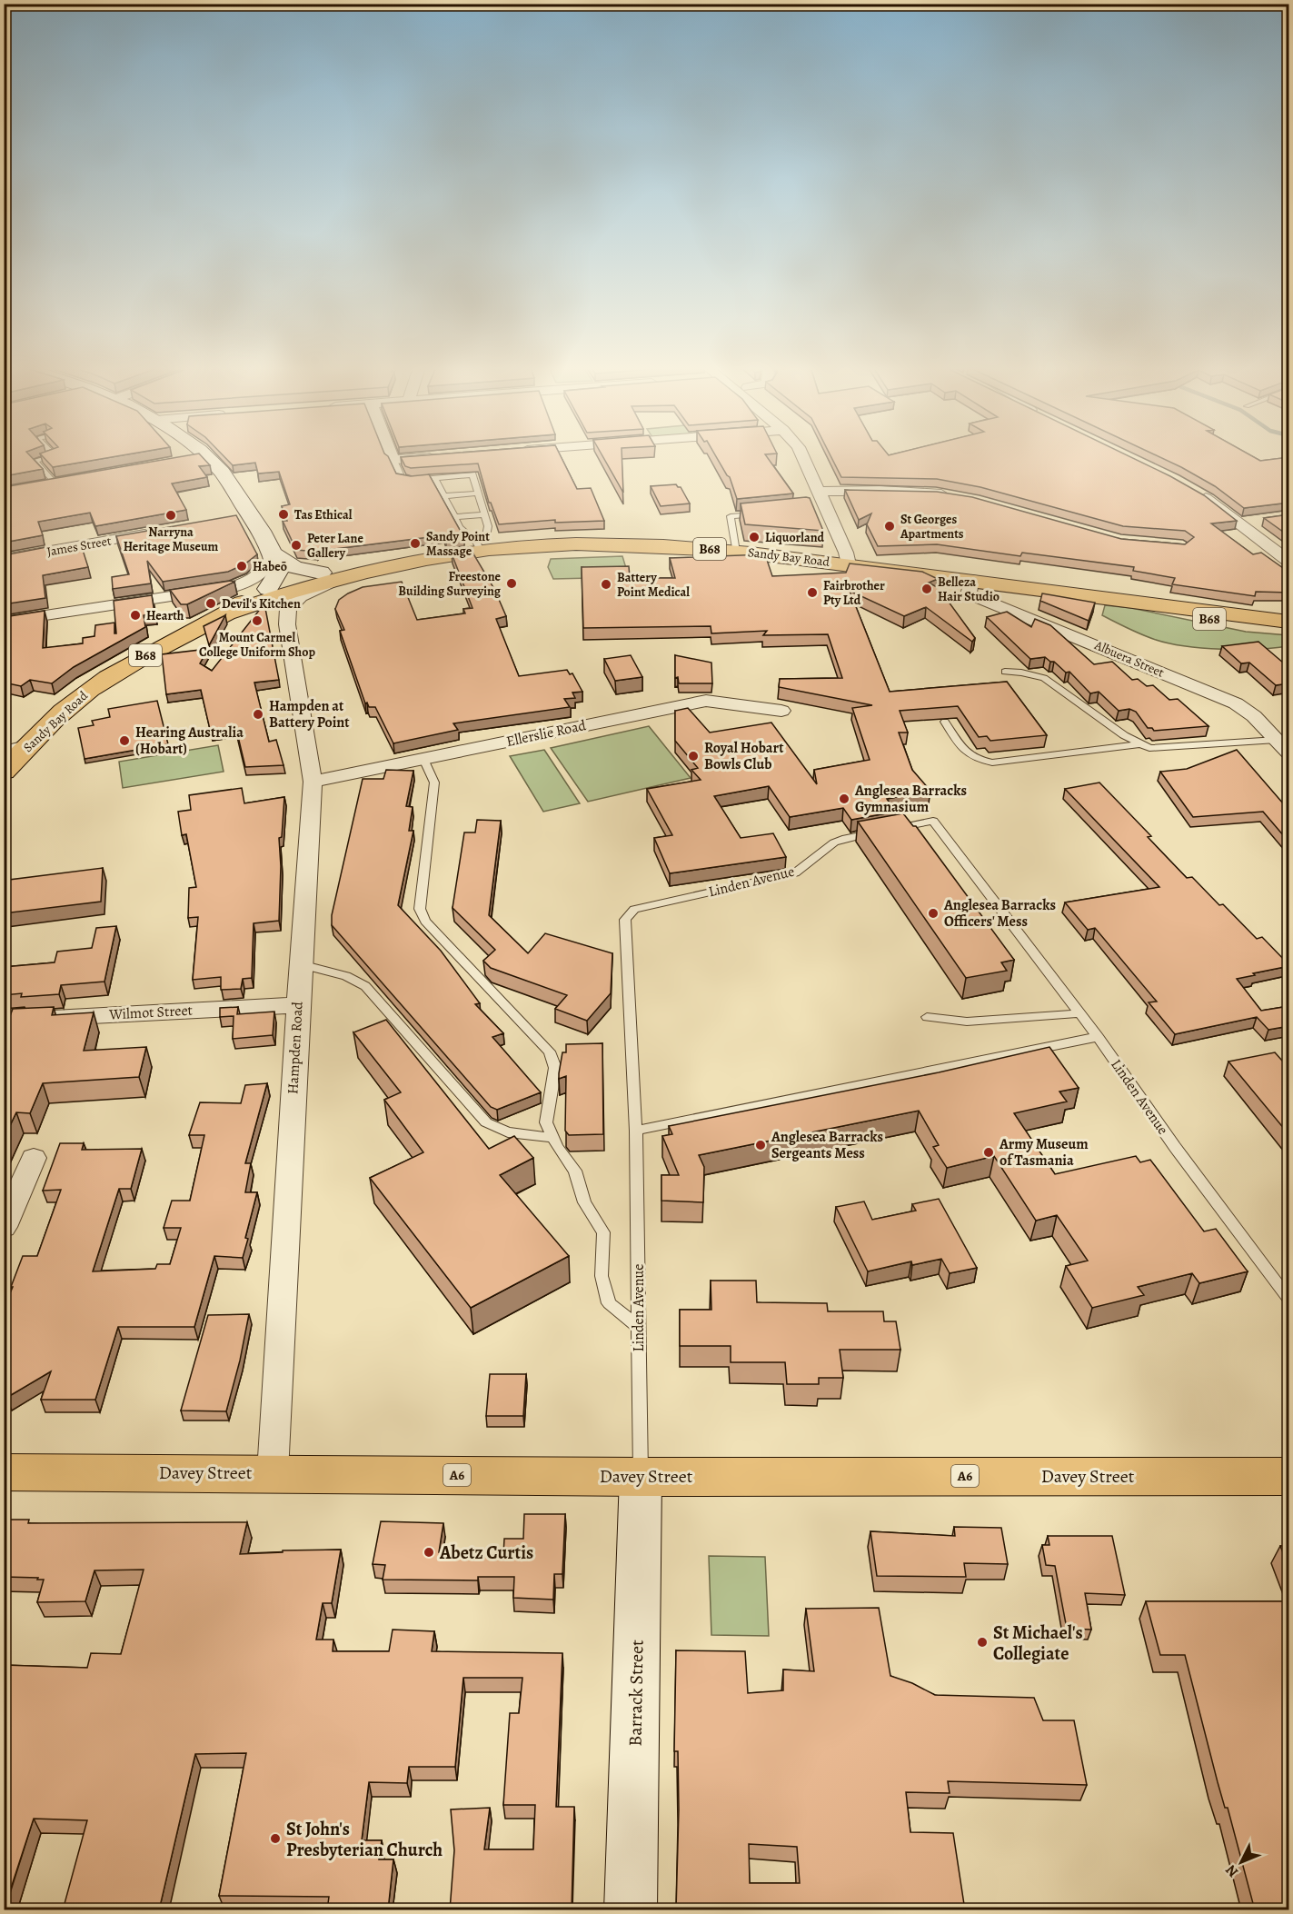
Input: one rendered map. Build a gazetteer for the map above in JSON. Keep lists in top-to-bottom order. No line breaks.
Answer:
{"streets":{"main road":["B68","Sandy Bay Road","Davey Street","A6"],"street":["James Street","Albuera Street","Ellerslie Road","Wilmot Street","Hampden Road","Barrack Street"],"lane":["Linden Avenue"]},"crossings":[["Sandy Bay Road","Albuera Street"],["Sandy Bay Road","Hampden Road"],["Ellerslie Road","Hampden Road"],["Linden Avenue","Davey Street"],["Linden Avenue","Barrack Street"],["Wilmot Street","Hampden Road"],["Hampden Road","Davey Street"],["Davey Street","Barrack Street"]],"places":["Tas Ethical","Narryna Heritage Museum","St Georges Apartments","Liquorland","Sandy Point Massage","Peter Lane Gallery","Habeō","Freestone Building Surveying","Battery Point Medical","Belleza Hair Studio","Fairbrother Pty Ltd","Devil's Kitchen","Hearth","Mount Carmel College Uniform Shop","Hampden at Battery Point","Hearing Australia (Hobart)","Royal Hobart Bowls Club","Anglesea Barracks Gymnasium","Anglesea Barracks Officers' Mess","Anglesea Barracks Sergeants Mess","Army Museum of Tasmania","Abetz Curtis","St Michael's Collegiate","St John's Presbyterian Church"],"north":"bottom left"}
